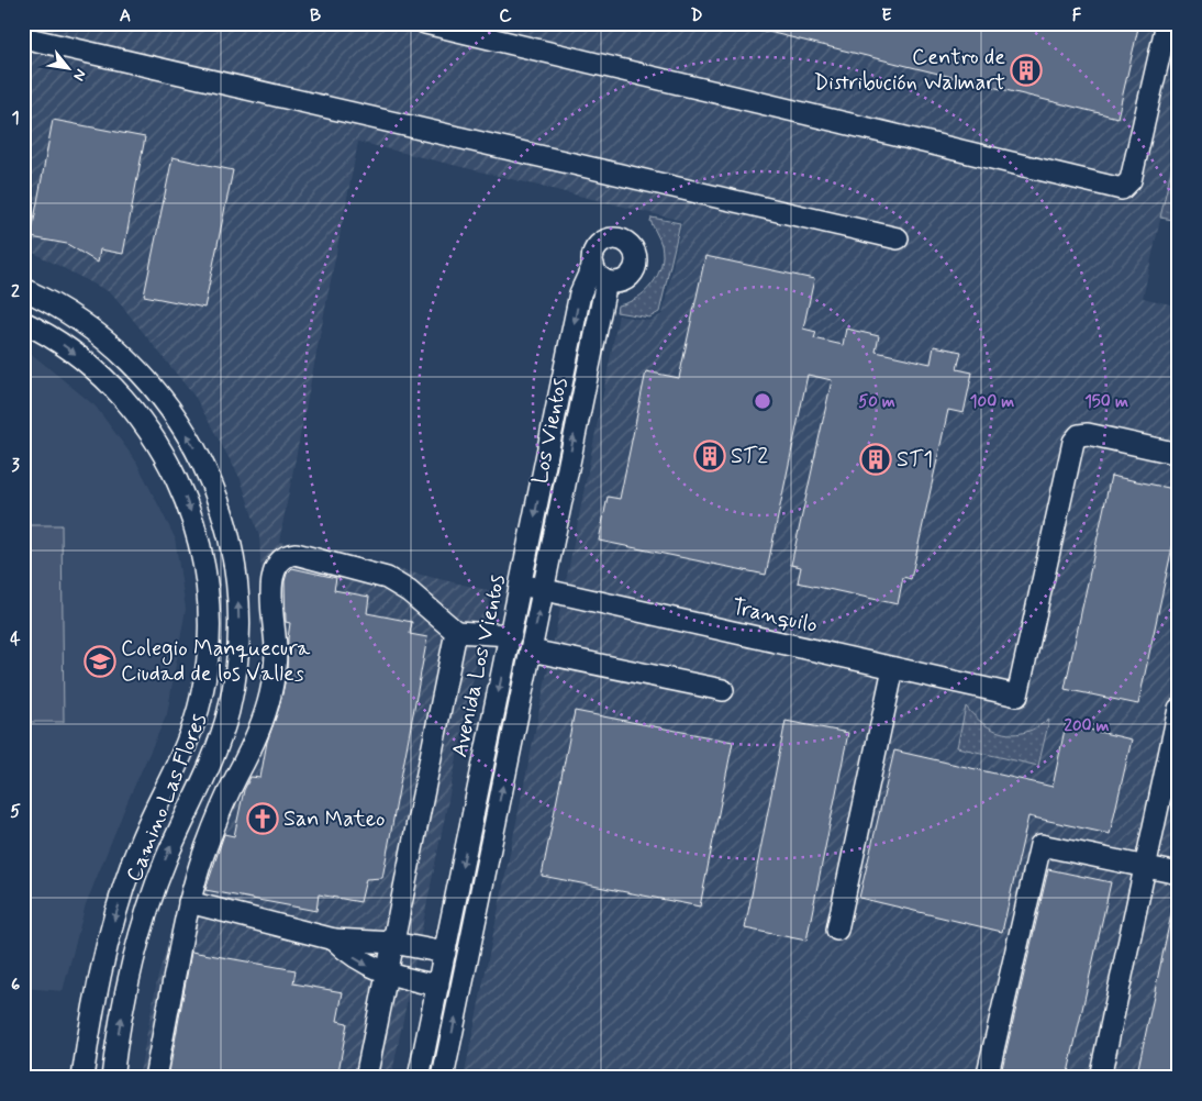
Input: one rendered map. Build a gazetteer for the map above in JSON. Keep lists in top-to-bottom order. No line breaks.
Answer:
{"streets":{"street":["Los Vientos","Tranquilo","Avenida Los Vientos","Camino Las Flores"]},"crossings":[["Los Vientos","Tranquilo"],["Los Vientos","Avenida Los Vientos"],["Tranquilo","Avenida Los Vientos"]],"one_way":["Los Vientos"],"places":{"building":["Centro de Distribución Walmart","ST2","ST1"],"school or university":["Colegio Manquecura Ciudad de los Valles"],"church":["San Mateo"]},"north":"bottom right","grid":{"columns":["A","B","C","D","E","F"],"rows":["1","2","3","4","5","6"]},"rings":["50 m","100 m","150 m","200 m"]}
